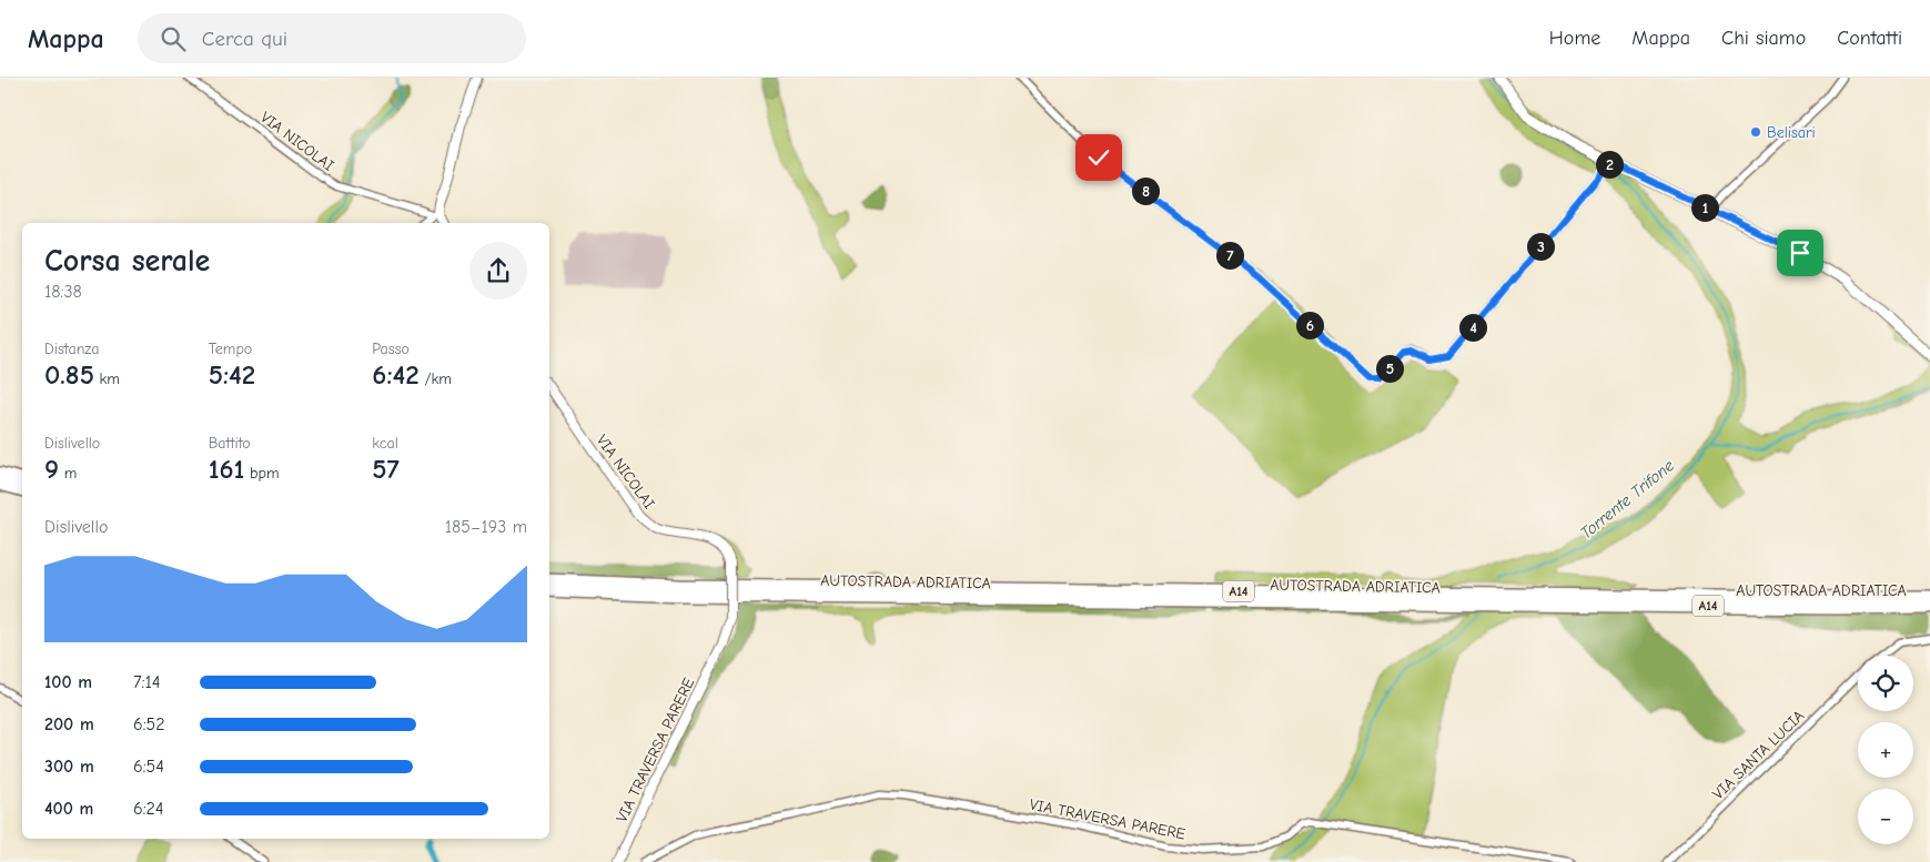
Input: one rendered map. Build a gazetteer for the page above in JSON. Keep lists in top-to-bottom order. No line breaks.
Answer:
{"streets":{"highway":["AUTOSTRADA ADRIATICA","A14"],"street":["VIA NICOLAI","VIA TRAVERSA PARERE","VIA SANTA LUCIA"]},"crossings":[["VIA NICOLAI","VIA TRAVERSA PARERE"]],"water":["Torrente Trifone"],"places":["Belisari"],"page":{"header":"Mappa","search":"Cerca qui","nav":["Home","Mappa","Chi siamo","Contatti"],"pins":["2","8","1","3","7","6","4","5"],"heading":["Corsa serale","18:38"],"stats":[["Distanza","0.85 km"],["Tempo","5:42"],["Passo","6:42 /km"],["Dislivello","9 m"],["Battito","161 bpm"],["kcal","57"]],"chart":["Dislivello","185–193 m"],"map_buttons":["+","−"],"list":[{"name":"100 m","note":"7:14"},{"name":"200 m","note":"6:52"},{"name":"300 m","note":"6:54"},{"name":"400 m","note":"6:24"}]}}
